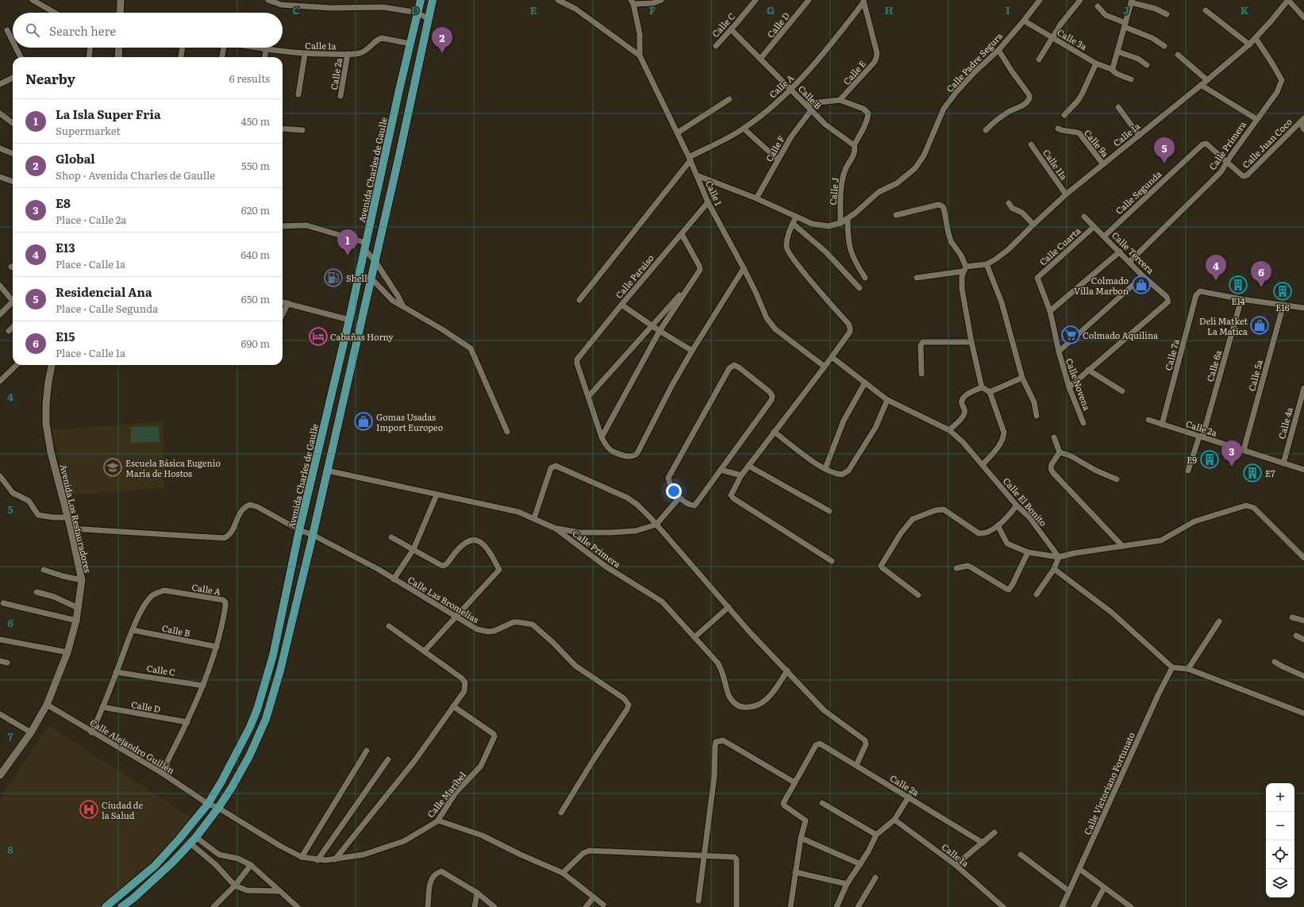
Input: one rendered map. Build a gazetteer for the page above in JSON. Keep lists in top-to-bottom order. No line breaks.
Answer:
{"streets":{"main road":["Avenida Charles de Gaulle"],"street":["Calle C","Calle D","Calle 3a","Calle 1a","Calle Padre Segura","Calle E","Calle 2a","Calle A","Calle B","Calle 9a","Calle Juan Coco","Calle Primera","Calle F","Calle 11a","Calle J","Calle Segunda","Calle 1","Calle Cuarta","Calle Tercera","Calle Paraíso","Calle 7a","Calle 6a","Calle 5a","Calle Novena","Calle 4a","Calle El Bonito","Avenida Los Restauradores","Calle Las Bromelias","Calle Alejandro Guillén","Calle Victoriano Fortunato","Calle Maribel"]},"crossings":[["Calle C","Calle A"],["Calle C","Calle B"],["Calle D","Calle A"],["Calle D","Calle B"],["Calle 3a","Calle Padre Segura"],["Calle 1a","Calle 2a"],["Calle 1a","Calle 9a"],["Calle 1a","Calle Primera"],["Calle 1a","Calle 11a"],["Calle 1a","Avenida Charles de Gaulle"],["Calle Padre Segura","Calle F"],["Calle Padre Segura","Calle J"],["Calle Padre Segura","Calle 1"],["Calle E","Calle A"],["Calle E","Calle J"],["Calle 2a","Calle 7a"],["Calle 2a","Calle 6a"],["Calle 2a","Calle 5a"],["Calle 2a","Calle 4a"],["Calle A","Calle B"],["Calle A","Calle 1"],["Calle A","Calle Alejandro Guillén"],["Calle B","Calle F"],["Calle B","Calle J"],["Calle Juan Coco","Calle Primera"],["Calle Juan Coco","Calle Segunda"],["Calle Primera","Calle Segunda"],["Calle Primera","Calle Tercera"],["Avenida Charles de Gaulle","Calle Las Bromelias"],["Avenida Charles de Gaulle","Calle Alejandro Guillén"],["Calle Segunda","Calle Tercera"],["Calle 1","Calle Paraíso"],["Calle Cuarta","Calle Tercera"],["Calle Cuarta","Calle Novena"],["Calle 7a","Calle 6a"],["Avenida Los Restauradores","Calle Las Bromelias"],["Avenida Los Restauradores","Calle Alejandro Guillén"],["Calle Alejandro Guillén","Calle Maribel"]],"places":{"fuel station":["Shell"],"shop":["Colmado Villa Marbon","Deli Matket La Matica","Gomas Usadas Import Europeo"],"building":["E14","E16","E9","E7"],"supermarket":["Colmado Aquilina"],"hotel":["Cabañas Horny"],"school or university":["Escuela Básica Eugenio María de Hostos"],"hospital":["Ciudad de la Salud"]},"page":{"search":"Search here","pins":["2","5","1","4","6","3"],"heading":["Nearby","6 results"],"list":[{"mark":"1","name":"La Isla Super Fria","note":"Supermarket","value":"450 m"},{"mark":"2","name":"Global","note":"Shop · Avenida Charles de Gaulle","value":"550 m"},{"mark":"3","name":"E8","note":"Place · Calle 2a","value":"620 m"},{"mark":"4","name":"E13","note":"Place · Calle 1a","value":"640 m"},{"mark":"5","name":"Residencial Ana","note":"Place · Calle Segunda","value":"650 m"},{"mark":"6","name":"E15","note":"Place · Calle 1a","value":"690 m"}],"map_buttons":["+","−"]},"grid":{"columns":["C","D","E","F","G","H","I","J","K"],"rows":["4","5","6","7","8"]}}
